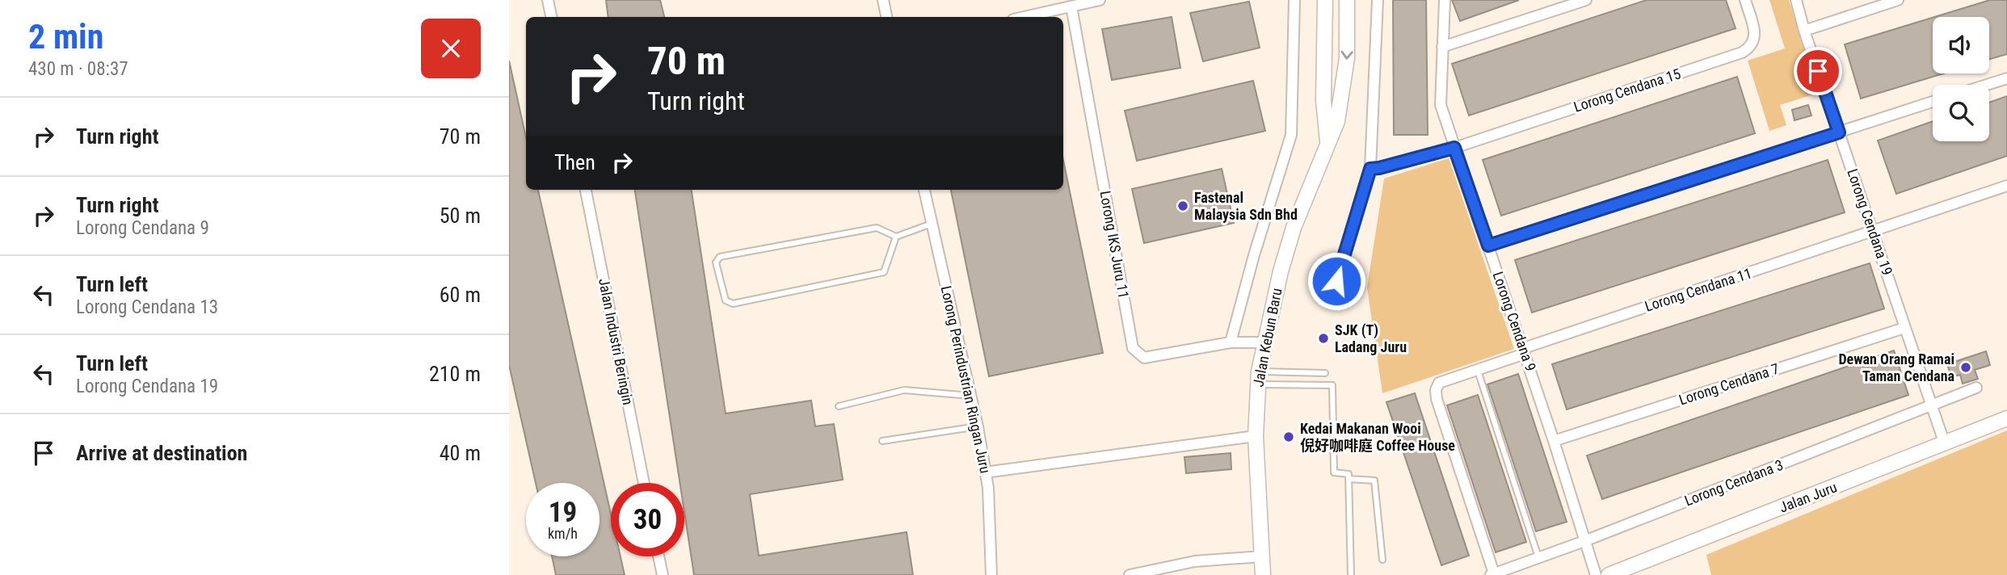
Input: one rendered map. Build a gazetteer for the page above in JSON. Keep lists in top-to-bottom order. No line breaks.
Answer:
{"streets":{"street":["Lorong Cendana 15","Lorong Cendana 19","Lorong IKS Juru 11","Lorong Cendana 11","Lorong Cendana 9","Jalan Kebun Baru","Jalan Industri Beringin","Lorong Perindustrian Ringan Juru","Lorong Cendana 7","Lorong Cendana 3","Jalan Juru"]},"crossings":[["Lorong Cendana 15","Lorong Cendana 9"],["Lorong Cendana 19","Lorong Cendana 11"],["Lorong Cendana 19","Lorong Cendana 7"],["Lorong Cendana 19","Lorong Cendana 3"],["Lorong Cendana 19","Jalan Juru"],["Lorong IKS Juru 11","Jalan Kebun Baru"],["Lorong Cendana 11","Lorong Cendana 9"],["Lorong Cendana 11","Lorong Cendana 3"],["Lorong Cendana 9","Lorong Cendana 7"],["Lorong Cendana 9","Lorong Cendana 3"]],"places":["Fastenal Malaysia Sdn Bhd","SJK (T) Ladang Juru","Dewan Orang Ramai Taman Cendana","Kedai Makanan Wooi 倪好咖啡庭 Coffee House"],"page":{"heading":["2 min","430 m · 08:37"],"turn":["70 m","Turn right"],"list":[{"name":"Turn right","value":"70 m"},{"name":"Turn right","note":"Lorong Cendana 9","value":"50 m"},{"name":"Turn left","note":"Lorong Cendana 13","value":"60 m"},{"name":"Turn left","note":"Lorong Cendana 19","value":"210 m"},{"name":"Arrive at destination","value":"40 m"}],"then":"Then","speed":"19 km/h","limit":"30"}}
